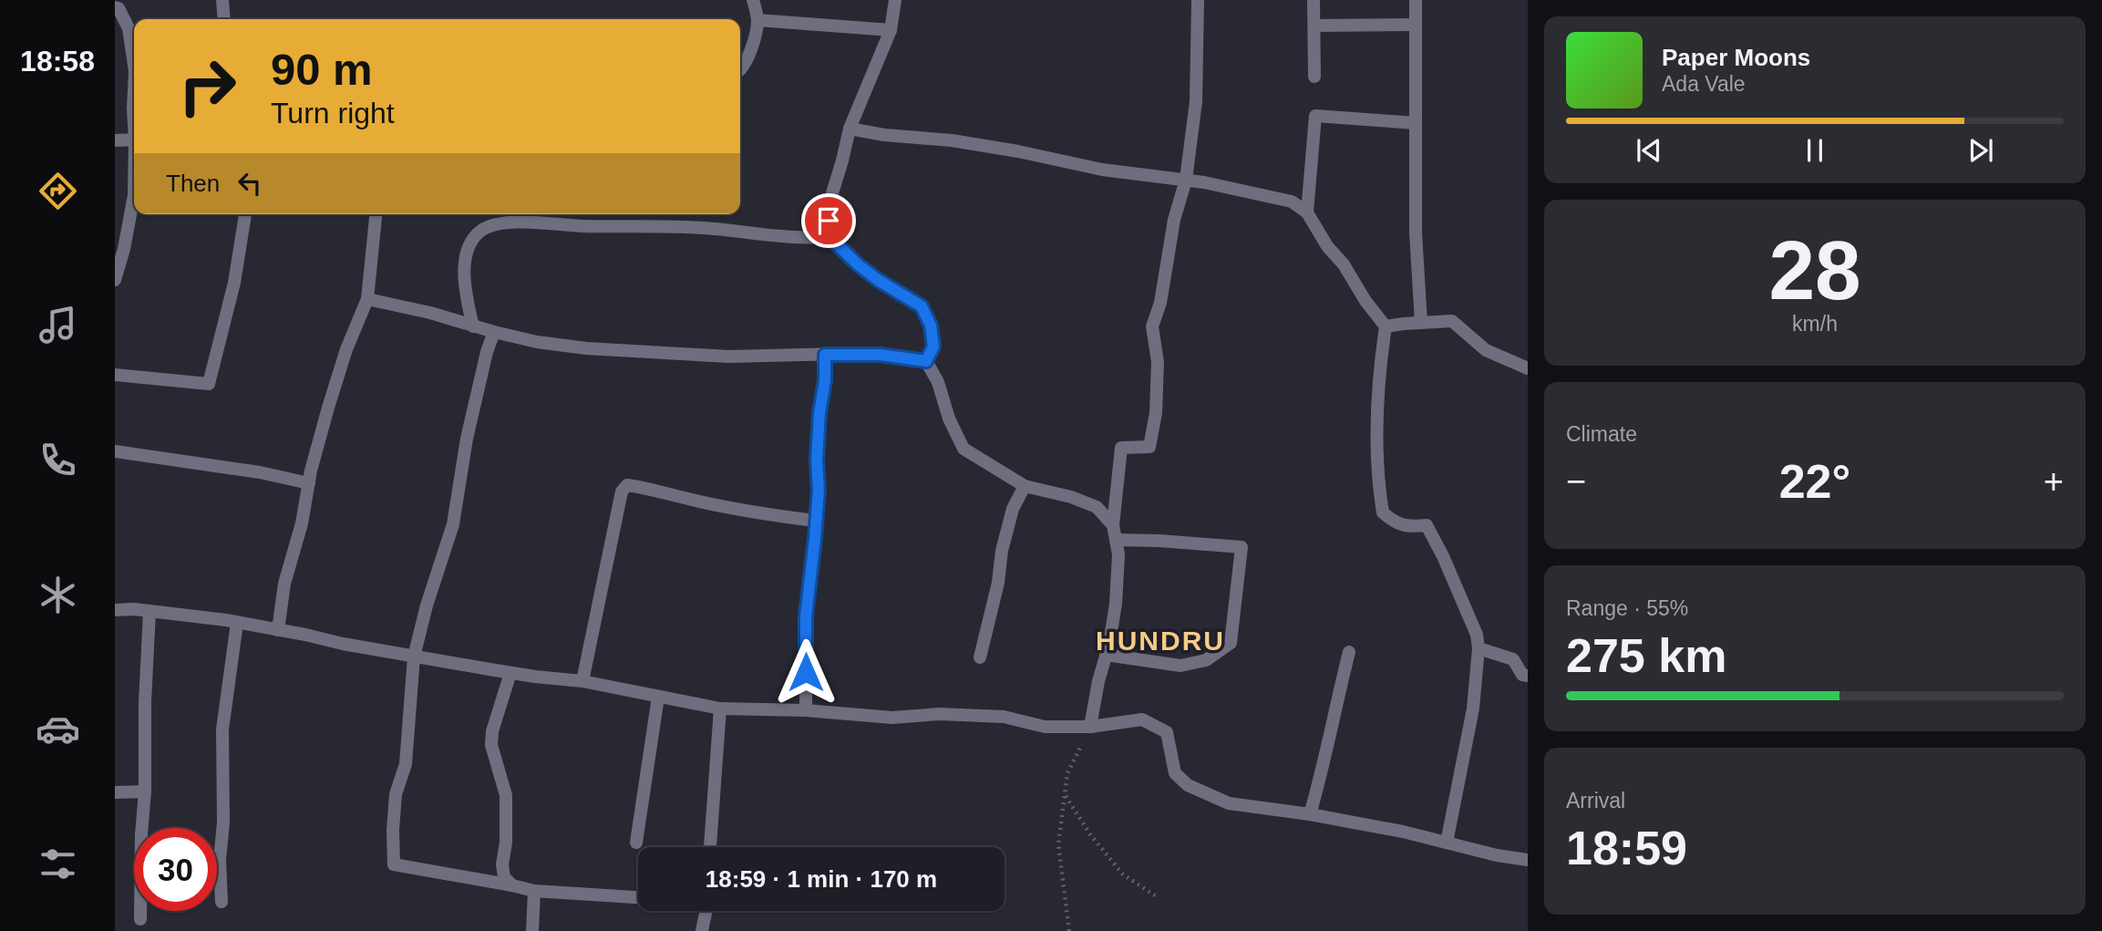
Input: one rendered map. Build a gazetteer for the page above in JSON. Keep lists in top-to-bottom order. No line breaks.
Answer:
{"districts":["HUNDRU"],"page":{"tabs":"18:58","turn":["90 m","Turn right"],"song":["Paper Moons","Ada Vale"],"then":"Then","tile":[["28","km/h"],"Climate",["Range · 55%","275 km"],["Arrival","18:59"]],"heat":["−","22°","+"],"limit":"30","trip":"18:59 · 1 min · 170 m"}}
